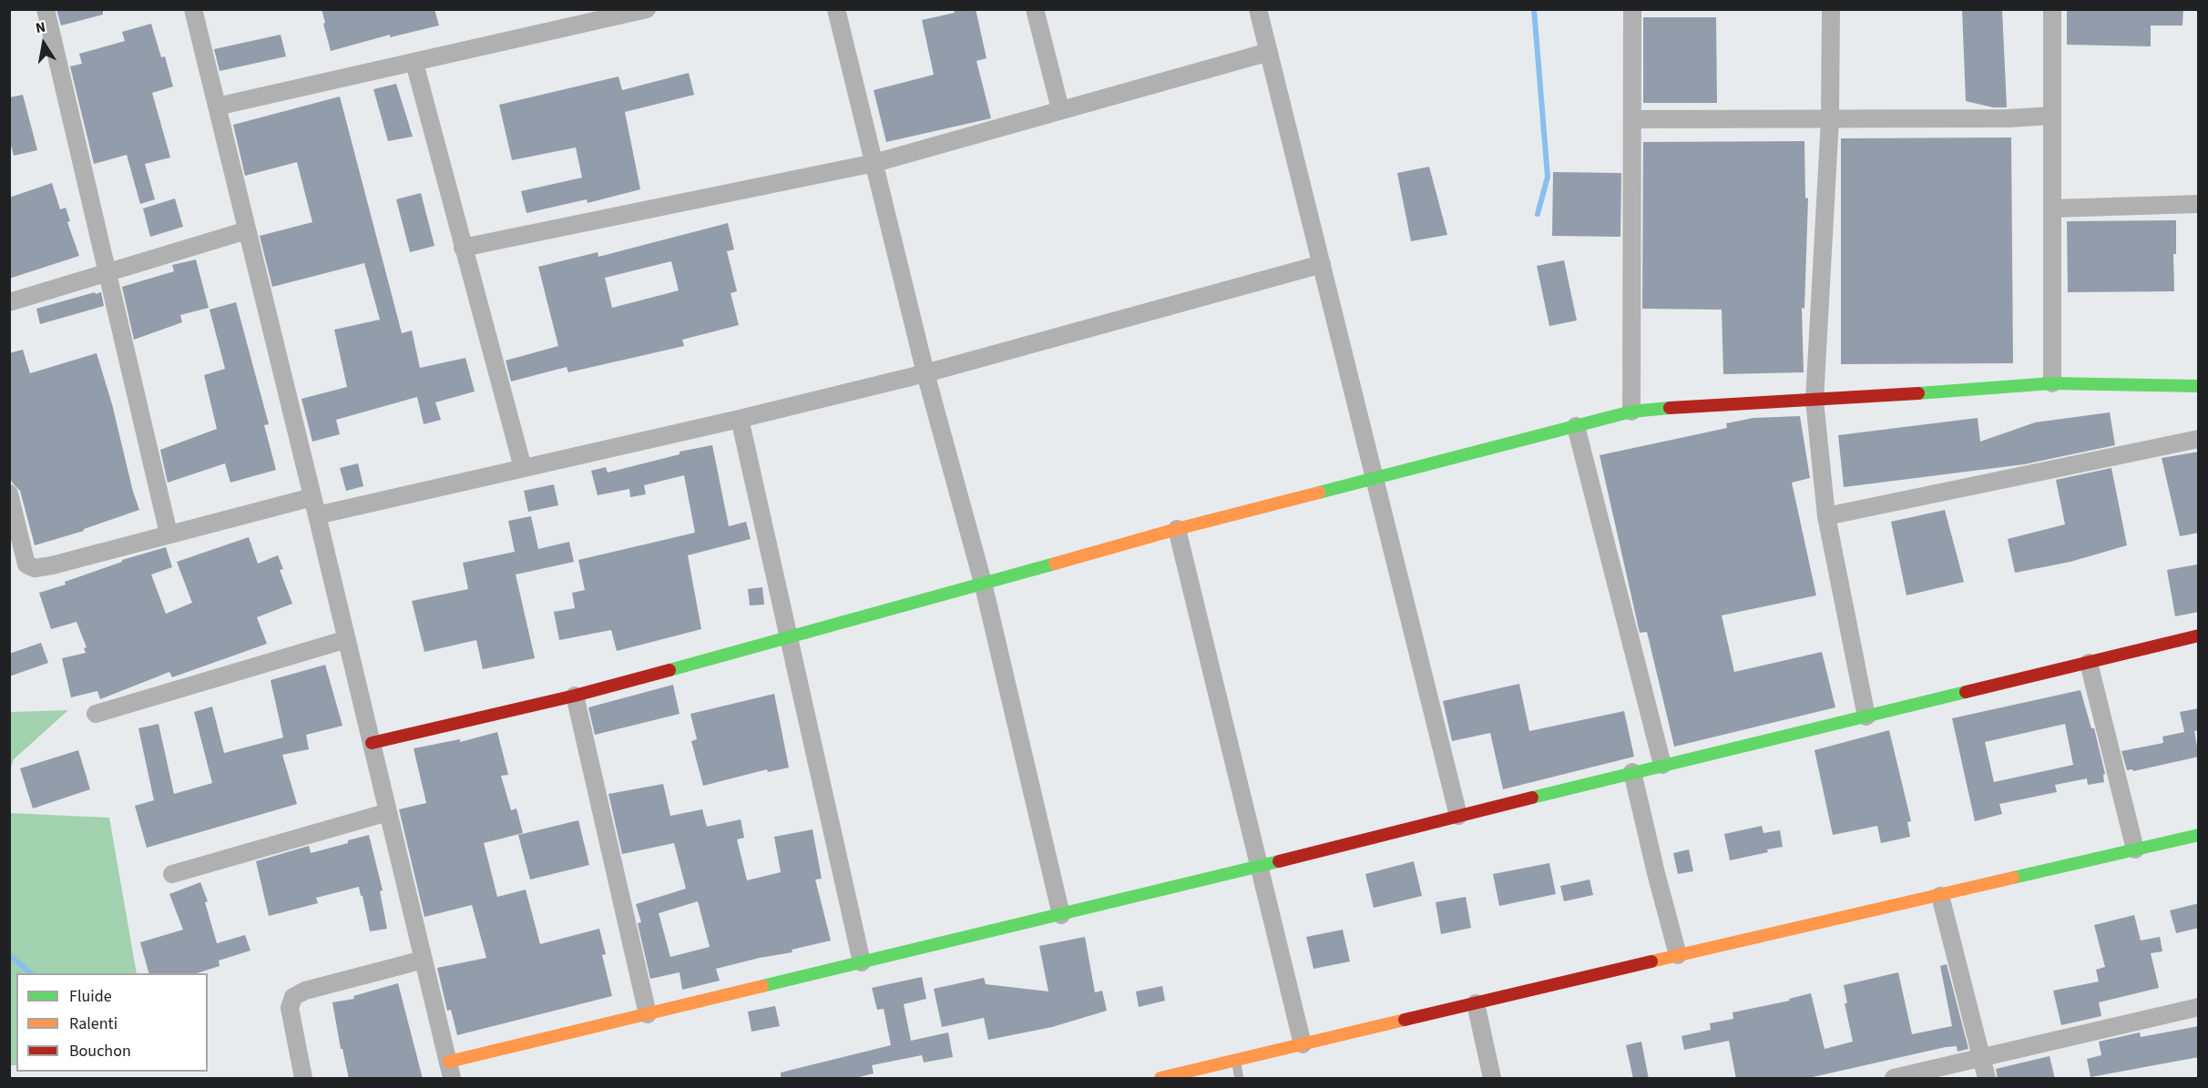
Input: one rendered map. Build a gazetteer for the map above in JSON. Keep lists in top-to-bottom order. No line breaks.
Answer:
{"legend":["Fluide","Ralenti","Bouchon"],"north":"top"}
